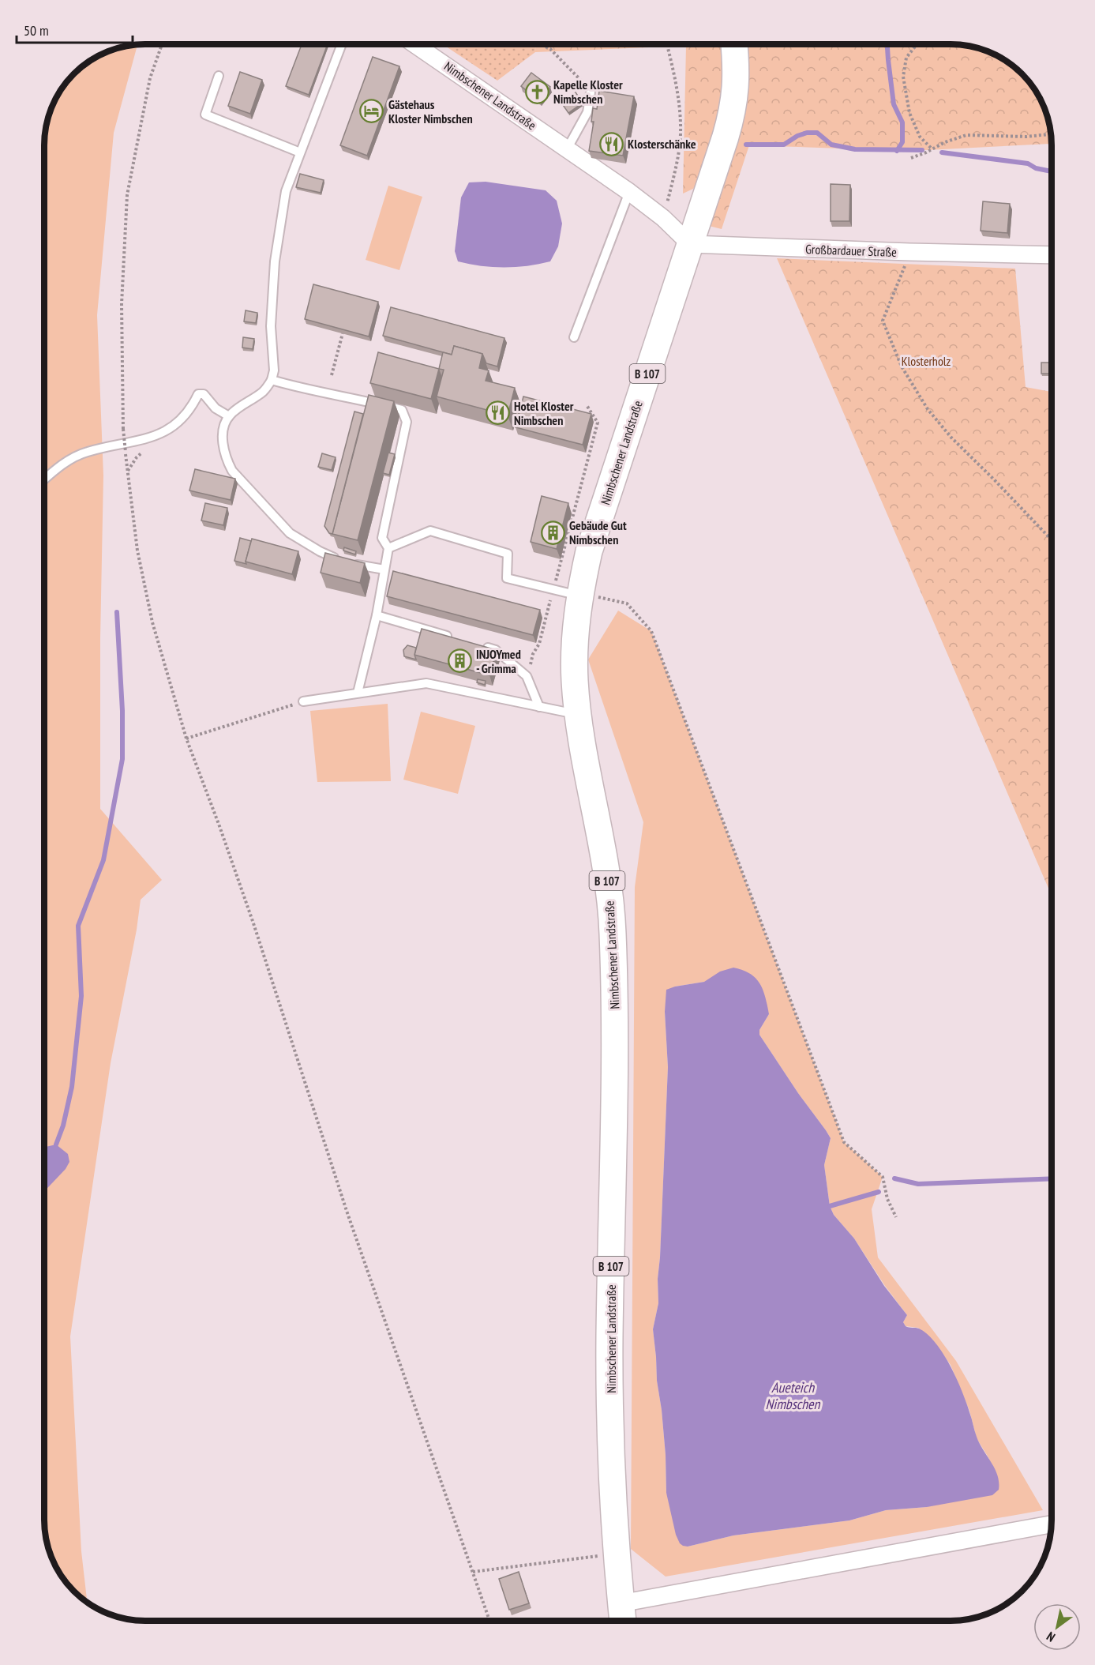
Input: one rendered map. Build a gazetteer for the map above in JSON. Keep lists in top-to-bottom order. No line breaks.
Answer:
{"streets":{"main road":["Nimbschener Landstraße","B 107"],"street":["Großbardauer Straße"]},"crossings":[["Nimbschener Landstraße","Großbardauer Straße"]],"water":["Aueteich Nimbschen"],"parks":["Klosterholz"],"places":{"church":["Kapelle Kloster Nimbschen"],"hotel":["Gästehaus Kloster Nimbschen"],"restaurant":["Klosterschänke","Hotel Kloster Nimbschen"],"building":["Gebäude Gut Nimbschen","INJOYmed - Grimma"]},"scale_bar":"50 m","north":"bottom left"}
